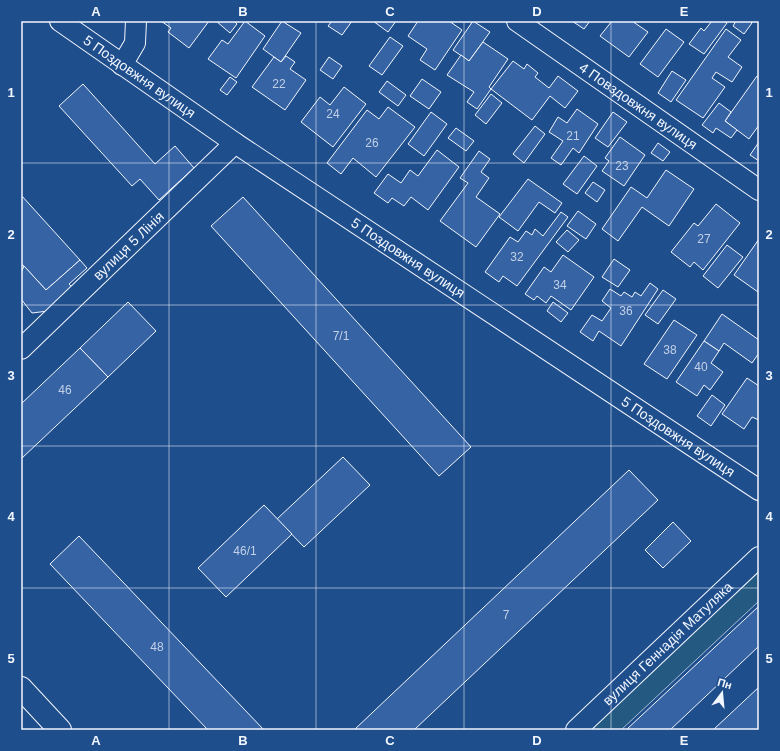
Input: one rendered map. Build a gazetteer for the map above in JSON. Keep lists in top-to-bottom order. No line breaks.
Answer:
{"streets":{"street":["5 Поздовжня вулиця","4 Повздовжня вулиця","вулиця 5 Лінія","вулиця Геннадія Матуляка"]},"crossings":[["5 Поздовжня вулиця","вулиця 5 Лінія"]],"house_numbers":["22","24","21","26","23","27","32","34","36","7/1","38","40","46","46/1","7","48"],"north":"top","grid":{"columns":["A","B","C","D","E"],"rows":["1","2","3","4","5"]}}
